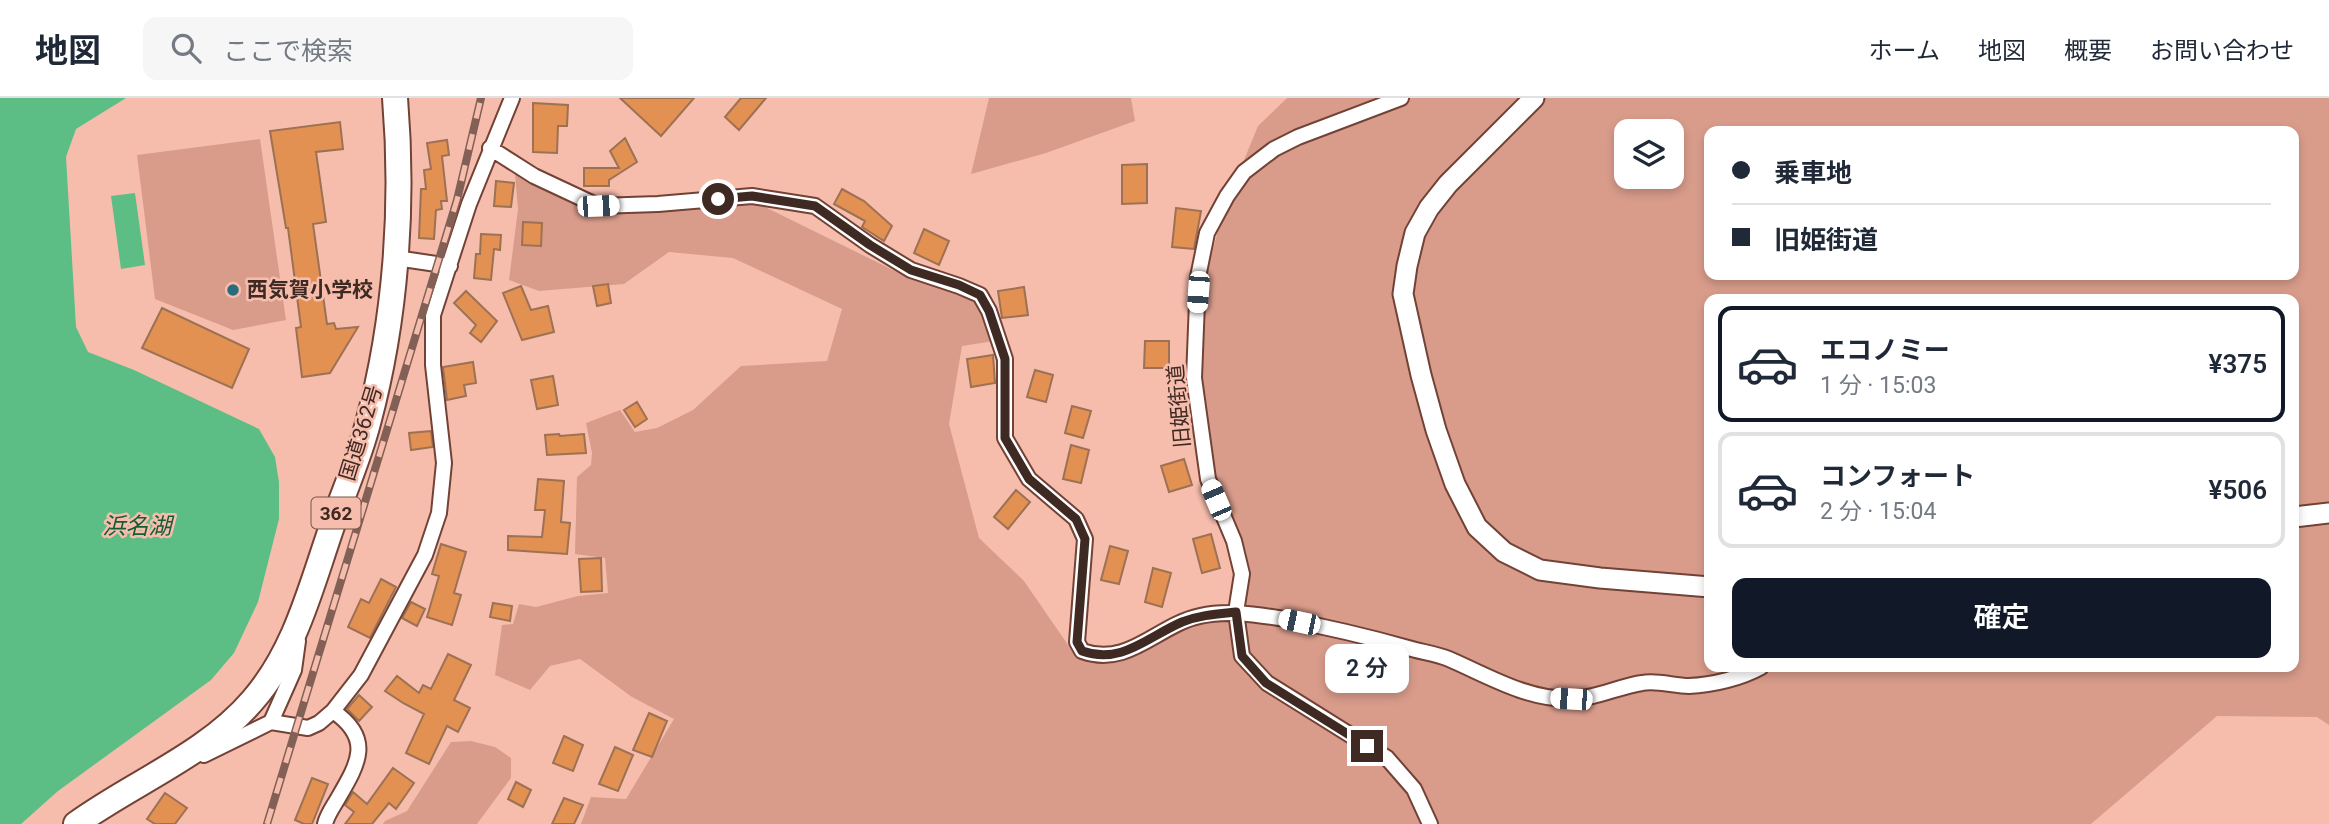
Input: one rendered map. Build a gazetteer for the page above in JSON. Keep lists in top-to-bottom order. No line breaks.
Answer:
{"streets":{"highway":["国道362号","362"],"street":["旧姫街道"]},"water":["浜名湖"],"places":["西気賀小学校"],"page":{"header":"地図","search":"ここで検索","nav":["ホーム","地図","概要","お問い合わせ"],"banner":["乗車地","旧姫街道"],"list":[{"name":"エコノミー","note":"1 分 · 15:03","value":"¥375"},{"name":"コンフォート","note":"2 分 · 15:04","value":"¥506"}],"buttons":"確定","bubble":"2 分"}}
